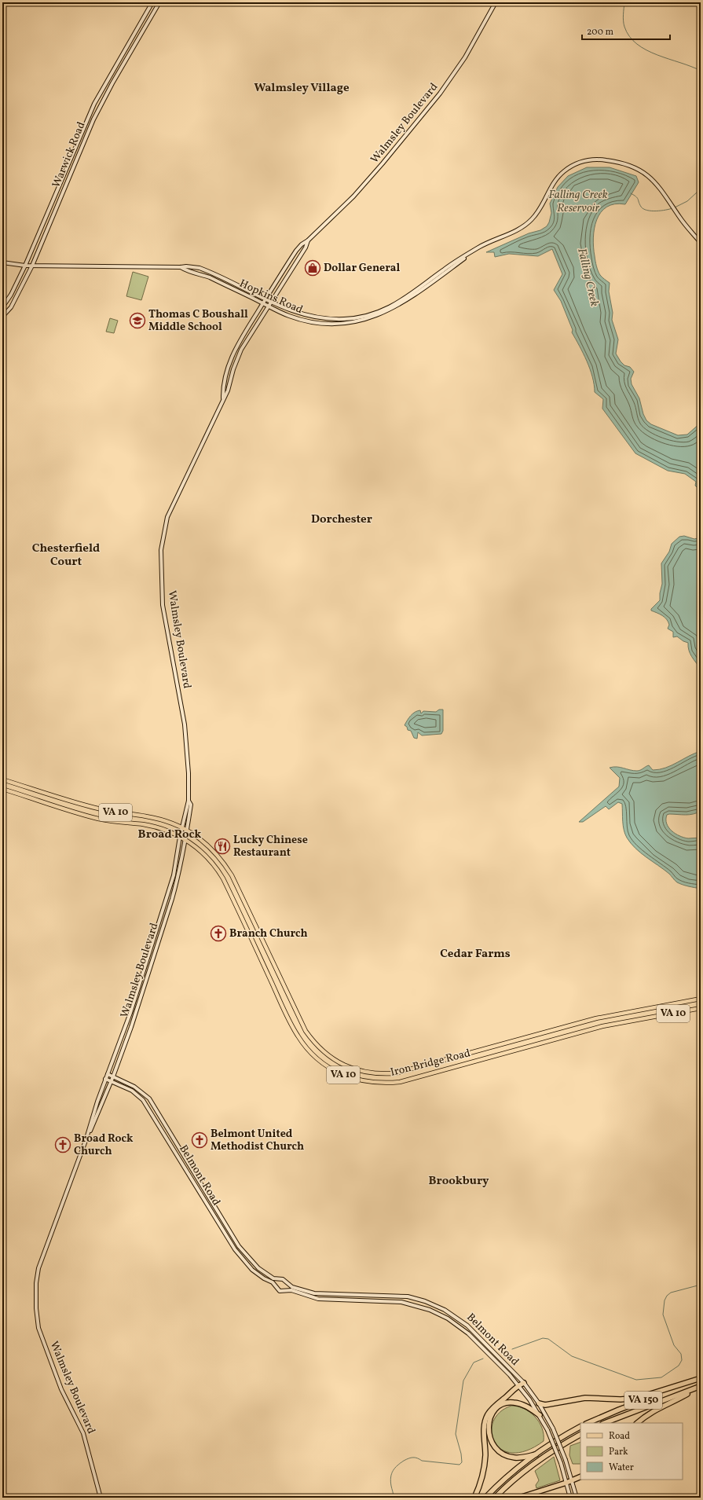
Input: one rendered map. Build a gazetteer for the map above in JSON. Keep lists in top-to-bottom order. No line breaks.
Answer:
{"streets":{"highway":["VA 150"],"main road":["Walmsley Boulevard","Warwick Road","Hopkins Road","VA 10","Iron Bridge Road","Belmont Road"]},"crossings":[["Walmsley Boulevard","Hopkins Road"],["Walmsley Boulevard","VA 10"],["Walmsley Boulevard","Iron Bridge Road"],["Walmsley Boulevard","Belmont Road"],["Warwick Road","Hopkins Road"],["VA 10","Iron Bridge Road"]],"districts":["Walmsley Village","Dorchester","Chesterfield Court","Broad Rock","Cedar Farms","Brookbury"],"water":["Falling Creek Reservoir","Falling Creek"],"places":{"shop":["Dollar General"],"school or university":["Thomas C Boushall Middle School"],"restaurant":["Lucky Chinese Restaurant"],"church":["Branch Church","Belmont United Methodist Church","Broad Rock Church"]},"legend":["Road","Park","Water"],"scale_bar":"200 m"}
